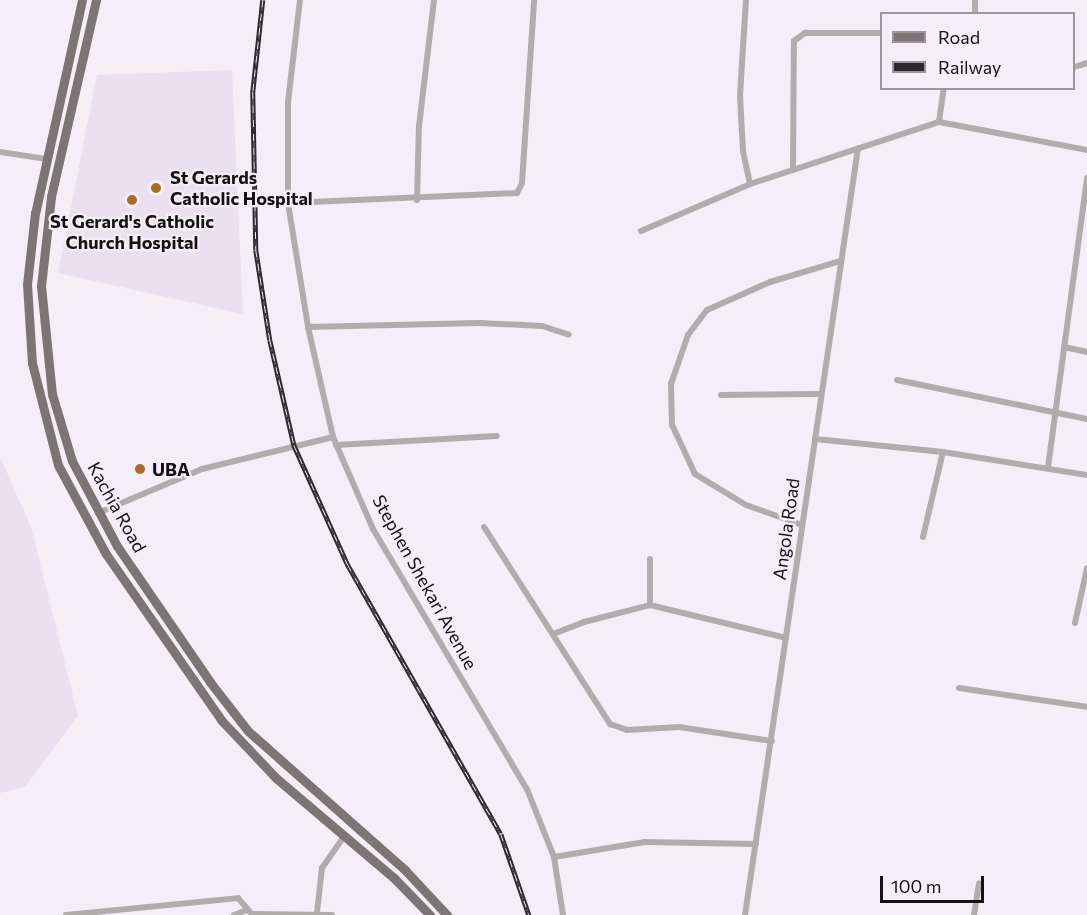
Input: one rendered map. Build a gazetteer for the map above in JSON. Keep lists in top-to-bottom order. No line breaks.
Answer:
{"streets":{"main road":["Kachia Road"],"street":["Angola Road","Stephen Shekari Avenue"]},"places":["St Gerards Catholic Hospital","St Gerard's Catholic Church Hospital","UBA"],"legend":["Road","Railway"],"scale_bar":"100 m"}
